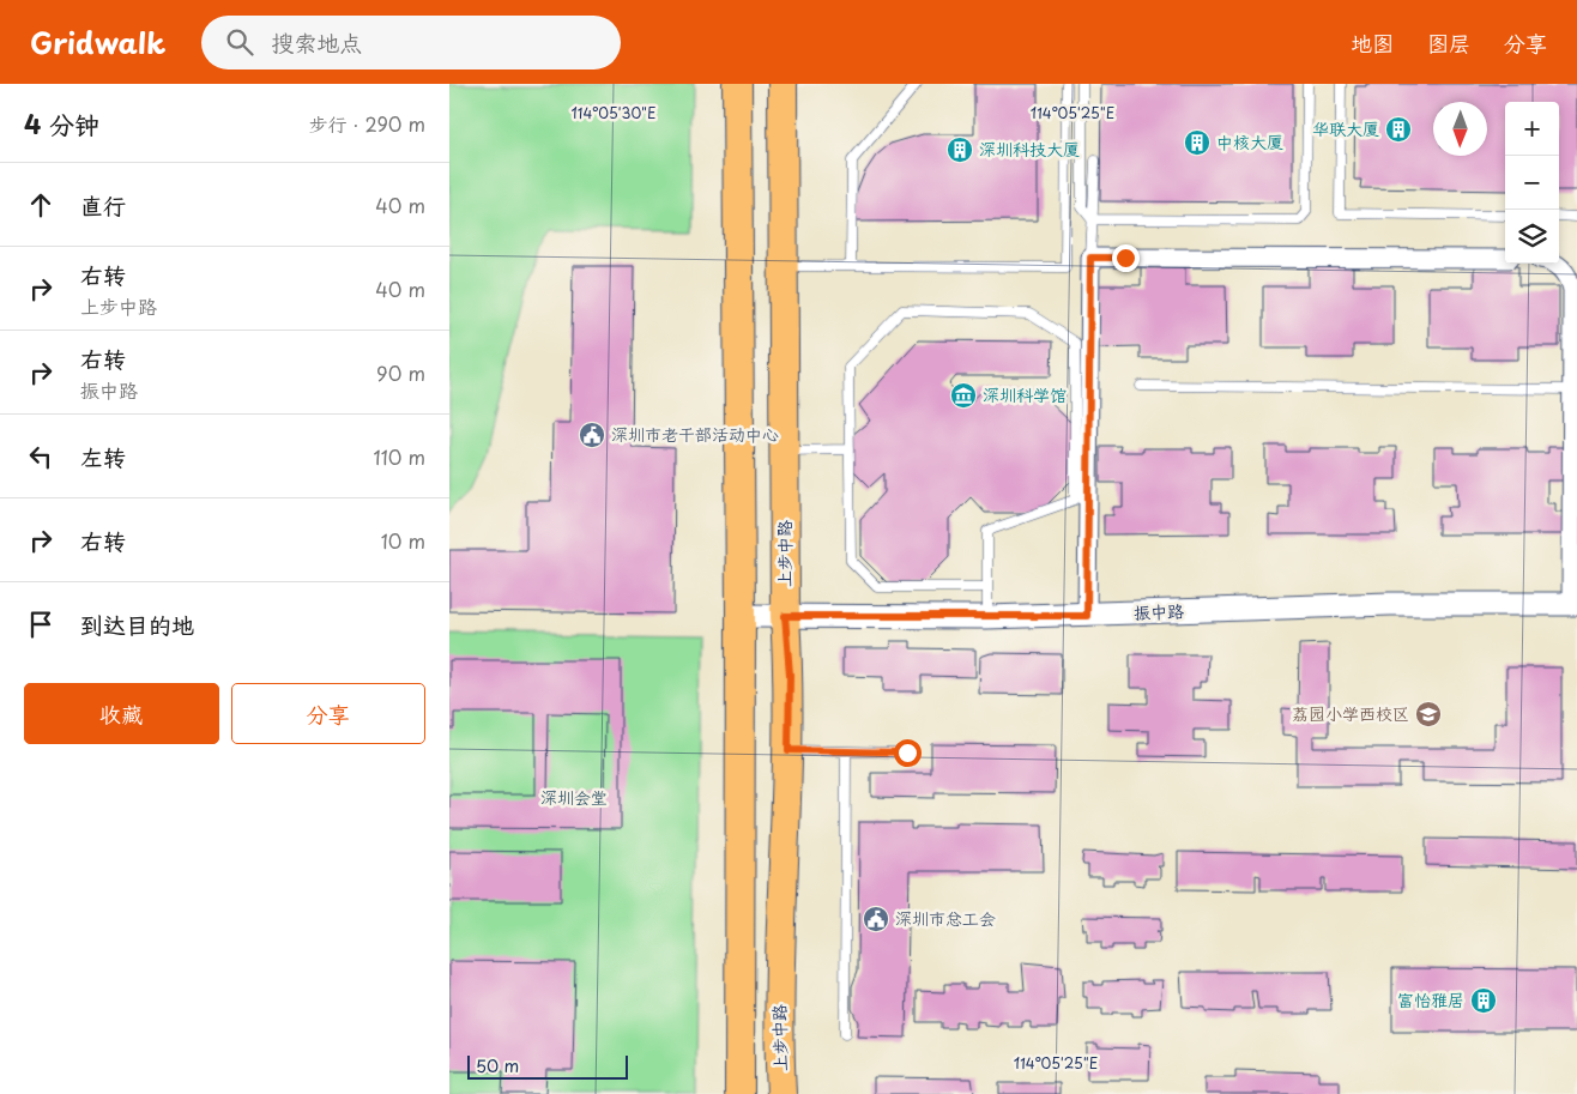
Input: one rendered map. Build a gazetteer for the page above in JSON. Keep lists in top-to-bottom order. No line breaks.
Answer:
{"streets":{"main road":["上步中路"],"street":["振中路"]},"crossings":[["上步中路","振中路"]],"parks":["深圳会堂"],"places":{"building":["华联大厦","中核大厦","深圳科技大厦","富怡雅居"],"museum":["深圳科学馆"],"public building":["深圳市老干部活动中心","深圳市总工会"],"school or university":["荔园小学西校区"]},"scale_bar":"50 m","north":"bottom","page":{"header":"Gridwalk","search":"搜索地点","nav":["地图","图层","分享"],"heading":["4 分钟","步行 · 290 m"],"map_buttons":["+","−"],"list":[["直行","40 m"],["右转","上步中路","40 m"],["右转","振中路","90 m"],["左转","110 m"],["右转","10 m"],"到达目的地"],"buttons":["收藏","分享"],"scale":"50 m"},"coordinates":["114°05'30\"E","114°05'25\"E"]}
